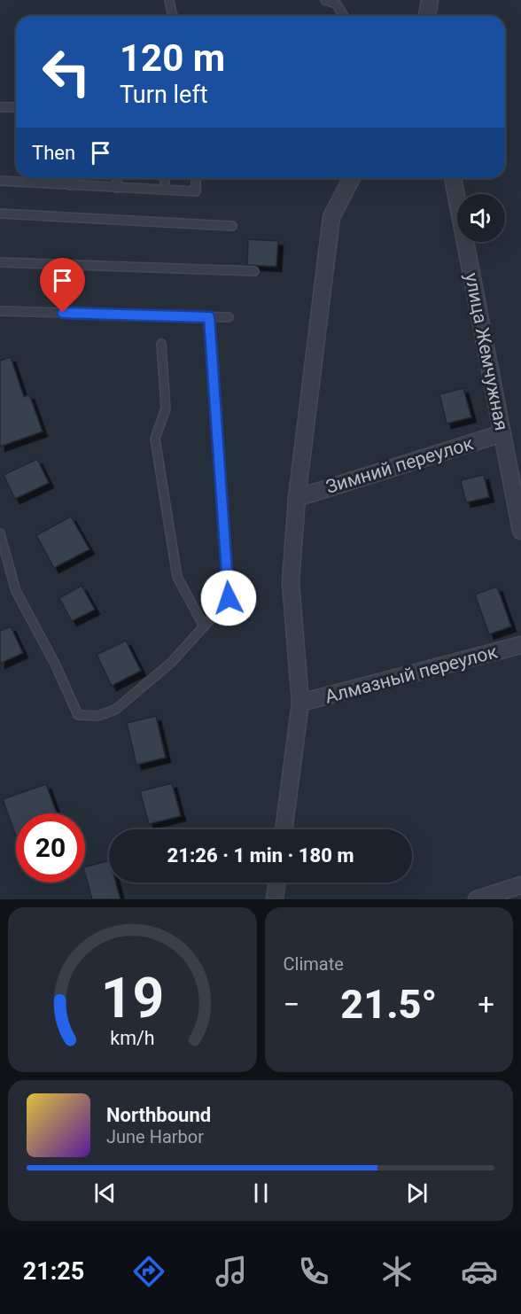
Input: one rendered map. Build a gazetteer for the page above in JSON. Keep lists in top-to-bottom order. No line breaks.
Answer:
{"streets":{"street":["улица Жемчужная","Зимний переулок","Алмазный переулок"]},"crossings":[["улица Жемчужная","Зимний переулок"]],"page":{"turn":["120 m","Turn left"],"then":"Then","limit":"20","trip":"21:26 · 1 min · 180 m","tile":"Climate","heat":["−","21.5°","+"],"song":["Northbound","June Harbor"],"tabs":"21:25","gauge":["19","km/h"]}}
